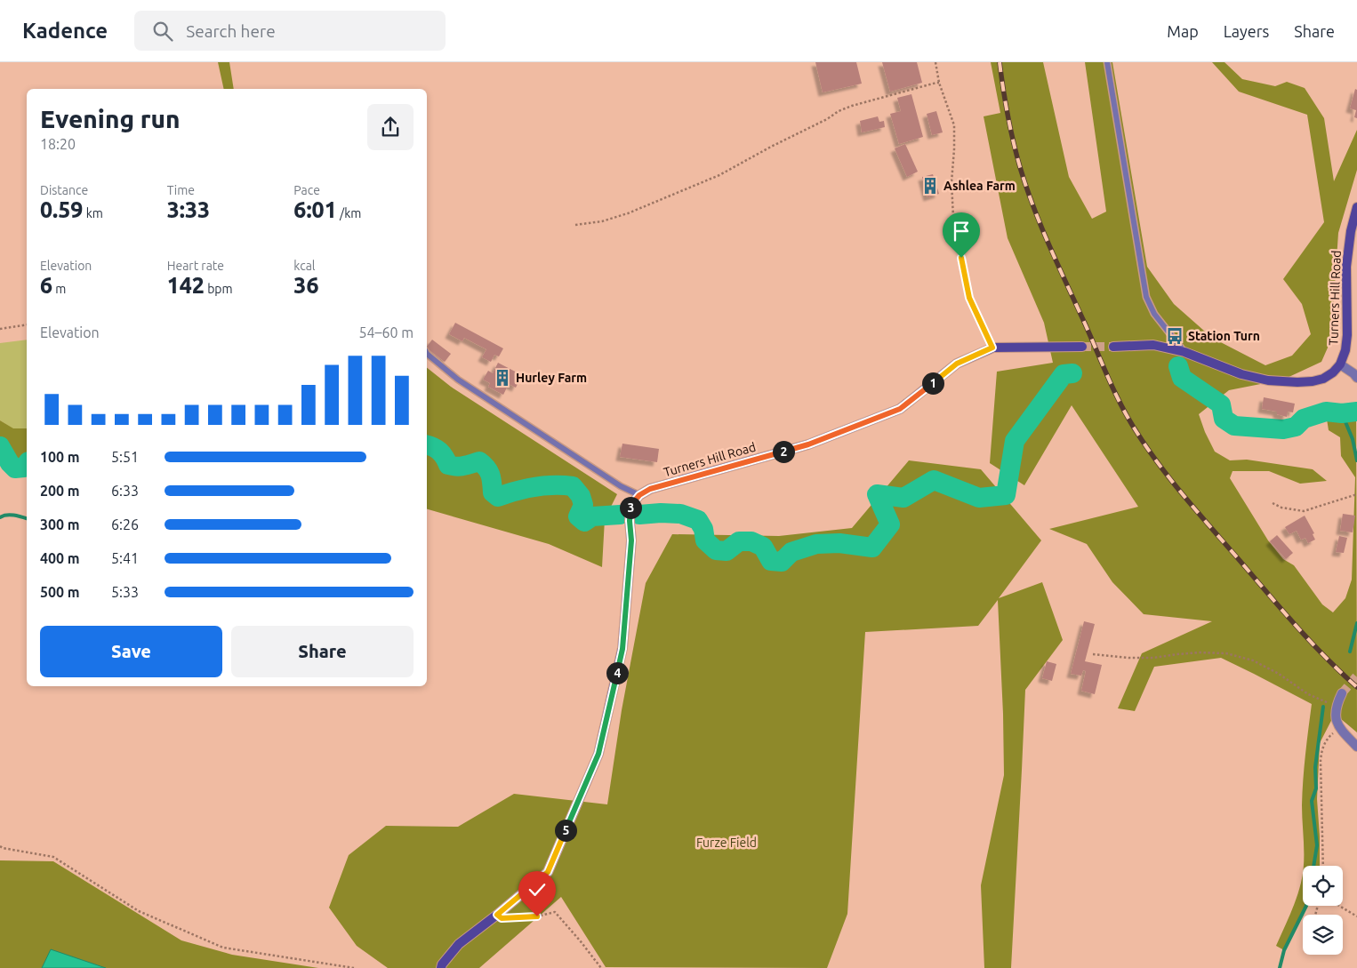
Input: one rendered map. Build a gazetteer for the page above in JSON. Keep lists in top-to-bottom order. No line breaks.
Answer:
{"streets":{"main road":["Turners Hill Road"]},"parks":["Furze Field"],"places":{"building":["Ashlea Farm","Hurley Farm"],"bus stop":["Station Turn"]},"page":{"header":"Kadence","search":"Search here","nav":["Map","Layers","Share"],"heading":["Evening run","18:20"],"stats":[["Distance","0.59 km"],["Time","3:33"],["Pace","6:01 /km"],["Elevation","6 m"],["Heart rate","142 bpm"],["kcal","36"]],"chart":["Elevation","54–60 m"],"pins":["1","2","3","4","5"],"list":[{"name":"100 m","note":"5:51"},{"name":"200 m","note":"6:33"},{"name":"300 m","note":"6:26"},{"name":"400 m","note":"5:41"},{"name":"500 m","note":"5:33"}],"buttons":["Save","Share"]}}
